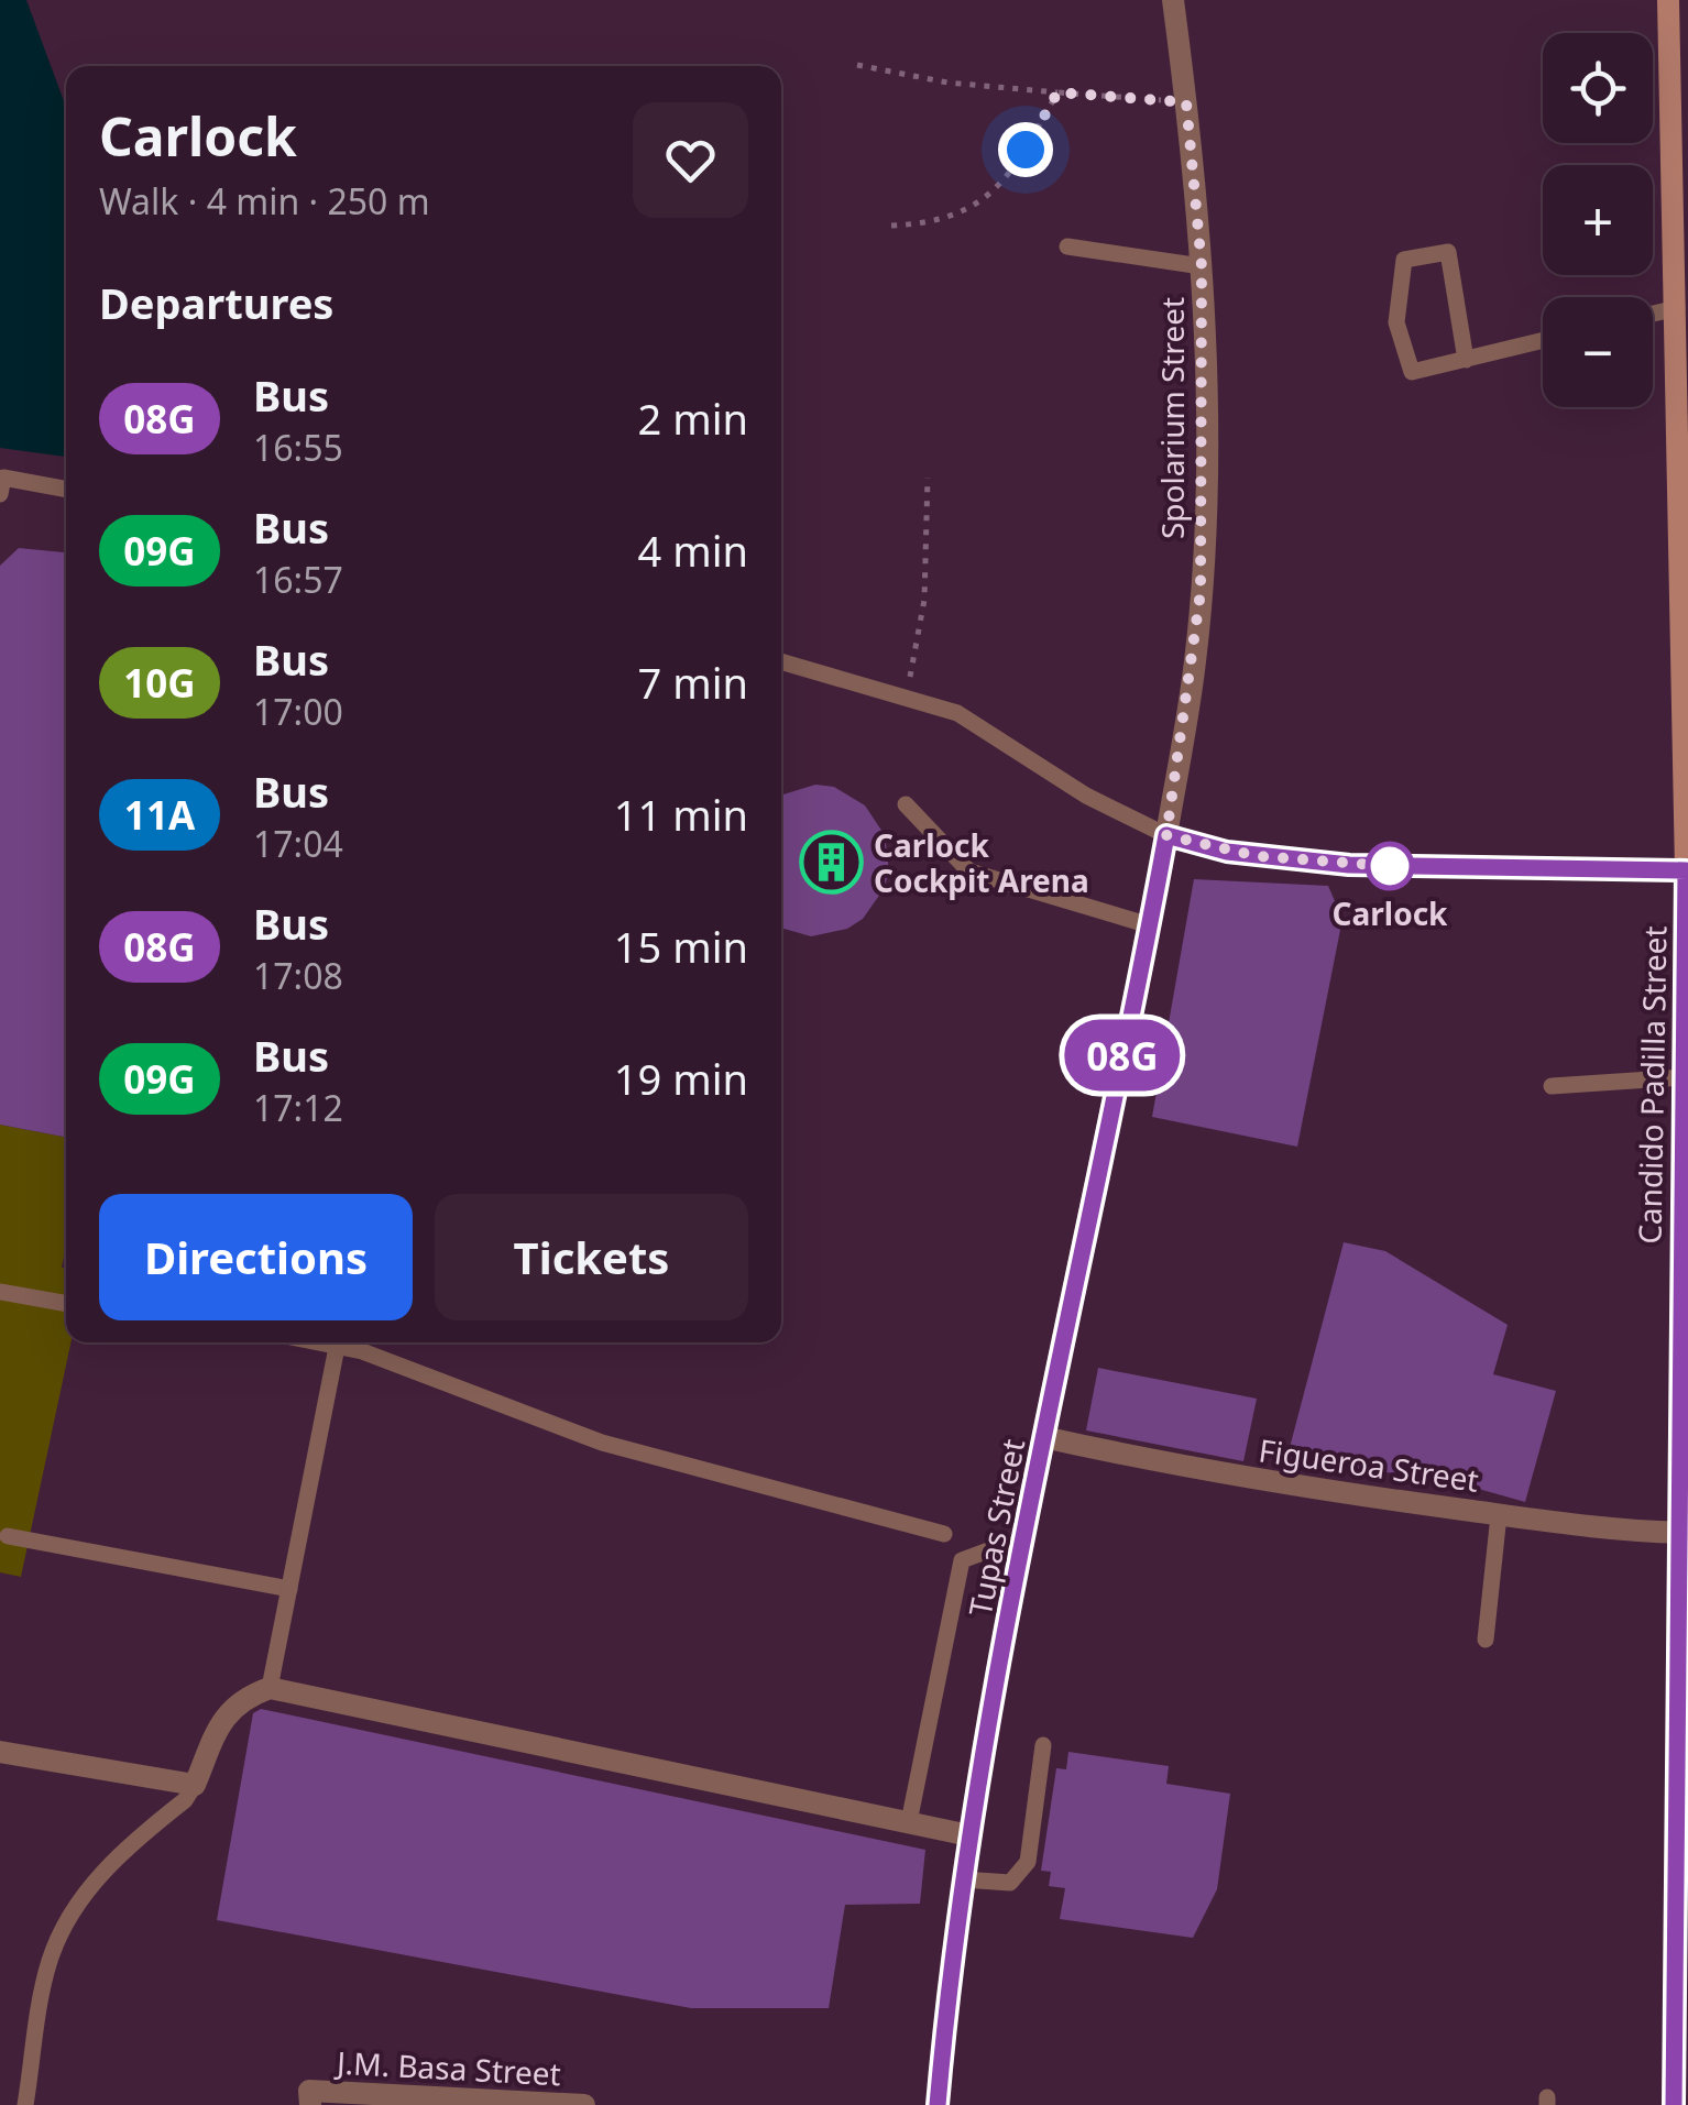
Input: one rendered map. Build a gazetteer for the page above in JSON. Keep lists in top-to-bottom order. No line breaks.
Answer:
{"streets":{"main road":["Candido Padilla Street"],"street":["Spolarium Street","Figueroa Street","Tupas Street","J.M. Basa Street"]},"crossings":[["Spolarium Street","Tupas Street"],["Candido Padilla Street","Figueroa Street"],["Figueroa Street","Tupas Street"]],"places":{"building":["Carlock Cockpit Arena"],"other":["Carlock"]},"lines":["bus line 08G"],"page":{"on_map":"08G","map_buttons":["+","−"],"heading":[["Carlock","Walk · 4 min · 250 m"],"Departures"],"list":[{"mark":"08G","name":"Bus","note":"16:55","value":"2 min"},{"mark":"09G","name":"Bus","note":"16:57","value":"4 min"},{"mark":"10G","name":"Bus","note":"17:00","value":"7 min"},{"mark":"11A","name":"Bus","note":"17:04","value":"11 min"},{"mark":"08G","name":"Bus","note":"17:08","value":"15 min"},{"mark":"09G","name":"Bus","note":"17:12","value":"19 min"}],"buttons":["Directions","Tickets"]}}
